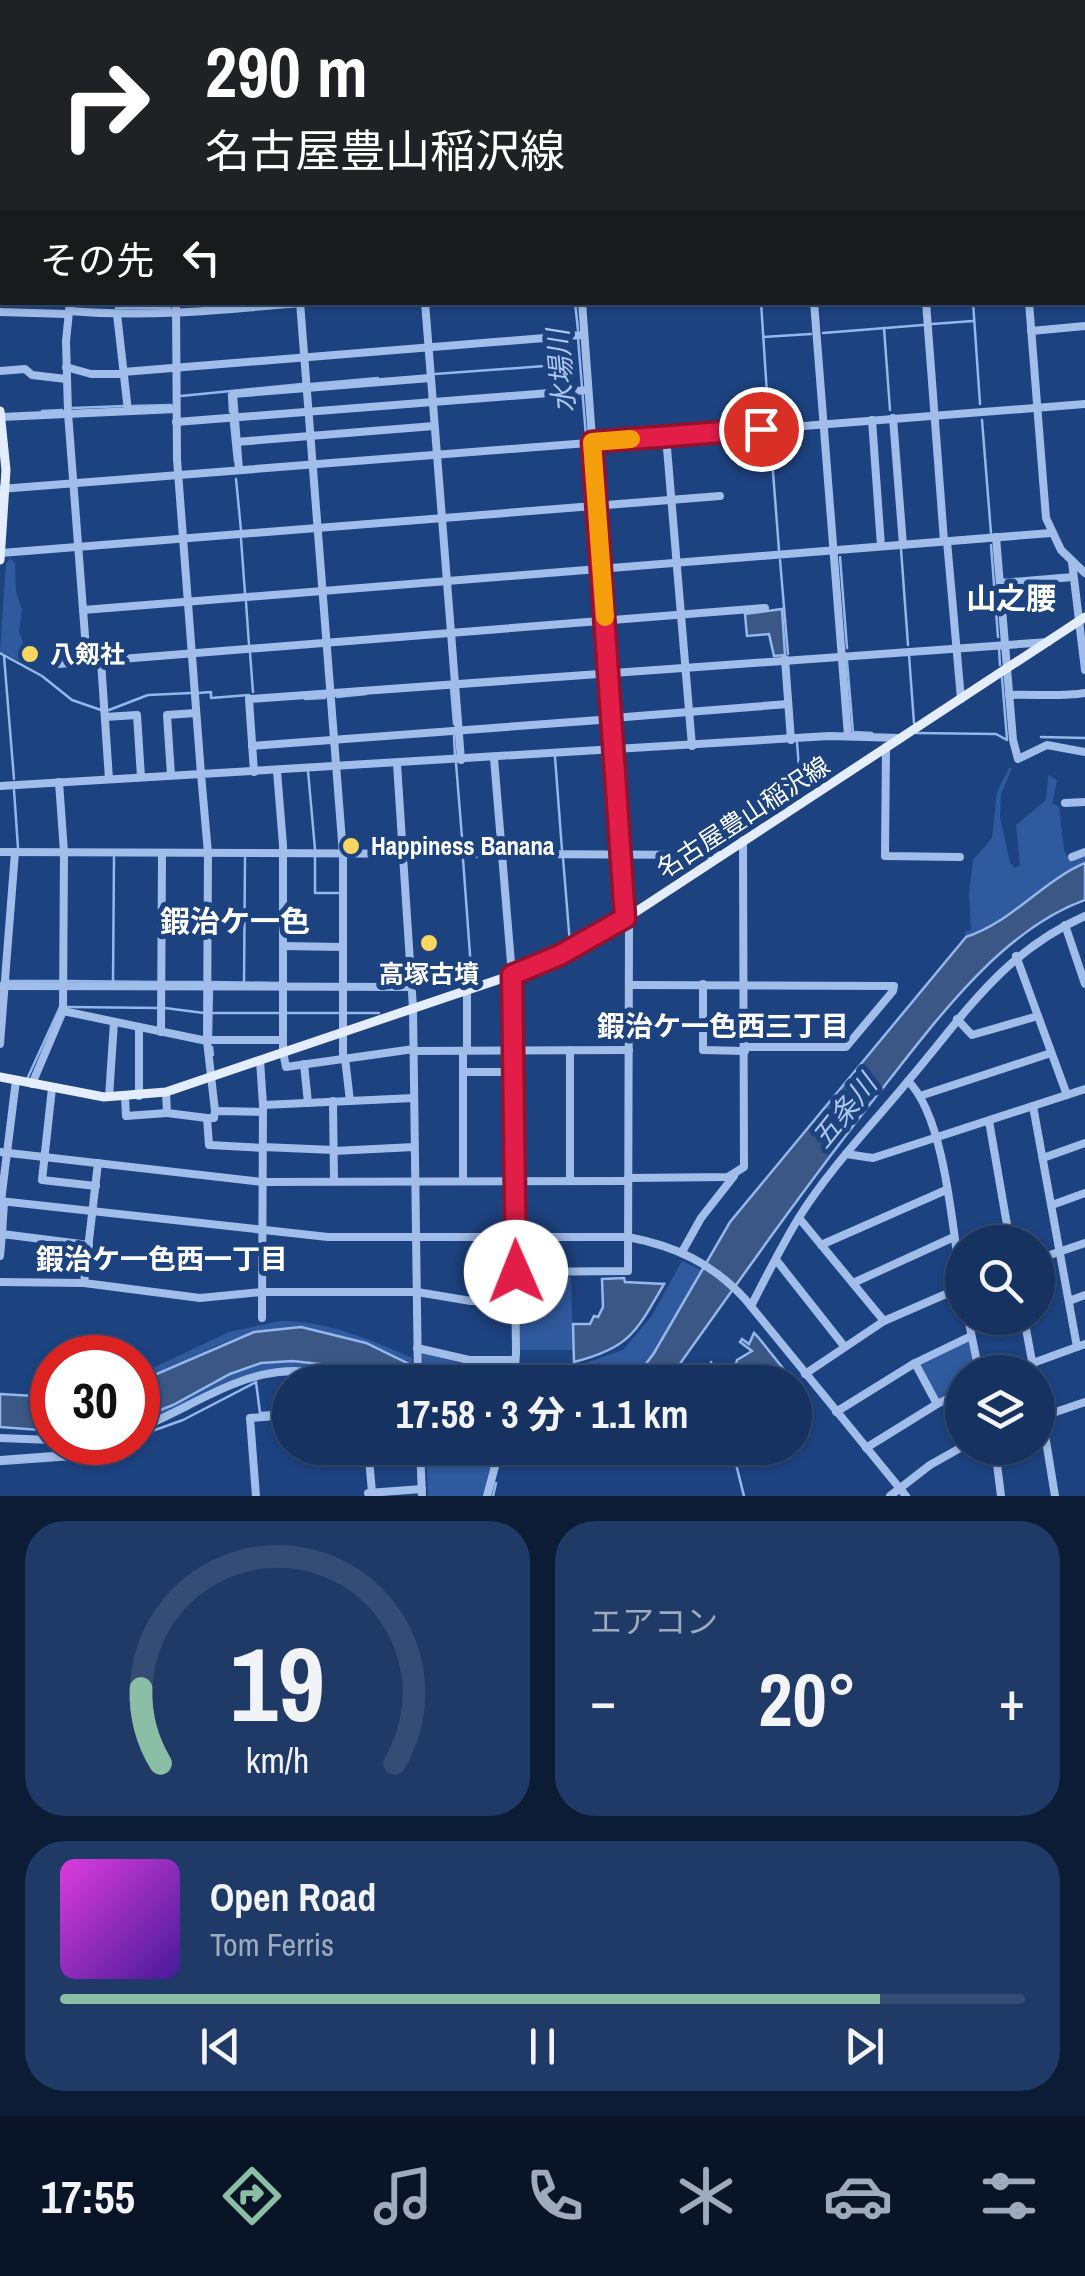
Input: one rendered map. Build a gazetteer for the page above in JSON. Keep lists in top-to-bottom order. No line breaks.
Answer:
{"streets":{"main road":["名古屋豊山稲沢線"]},"districts":["山之腰","鍜治ケ一色","鍜治ケ一色西三丁目","鍜治ケ一色西一丁目"],"water":["水場川","五条川"],"places":["八剱社","Happiness Banana","高塚古墳"],"page":{"turn":["290 m","名古屋豊山稲沢線"],"then":"その先","limit":"30","trip":"17:58 · 3 分 · 1.1 km","tile":"エアコン","heat":["−","20°","+"],"song":["Open Road","Tom Ferris"],"tabs":"17:55","gauge":["19","km/h"]}}
